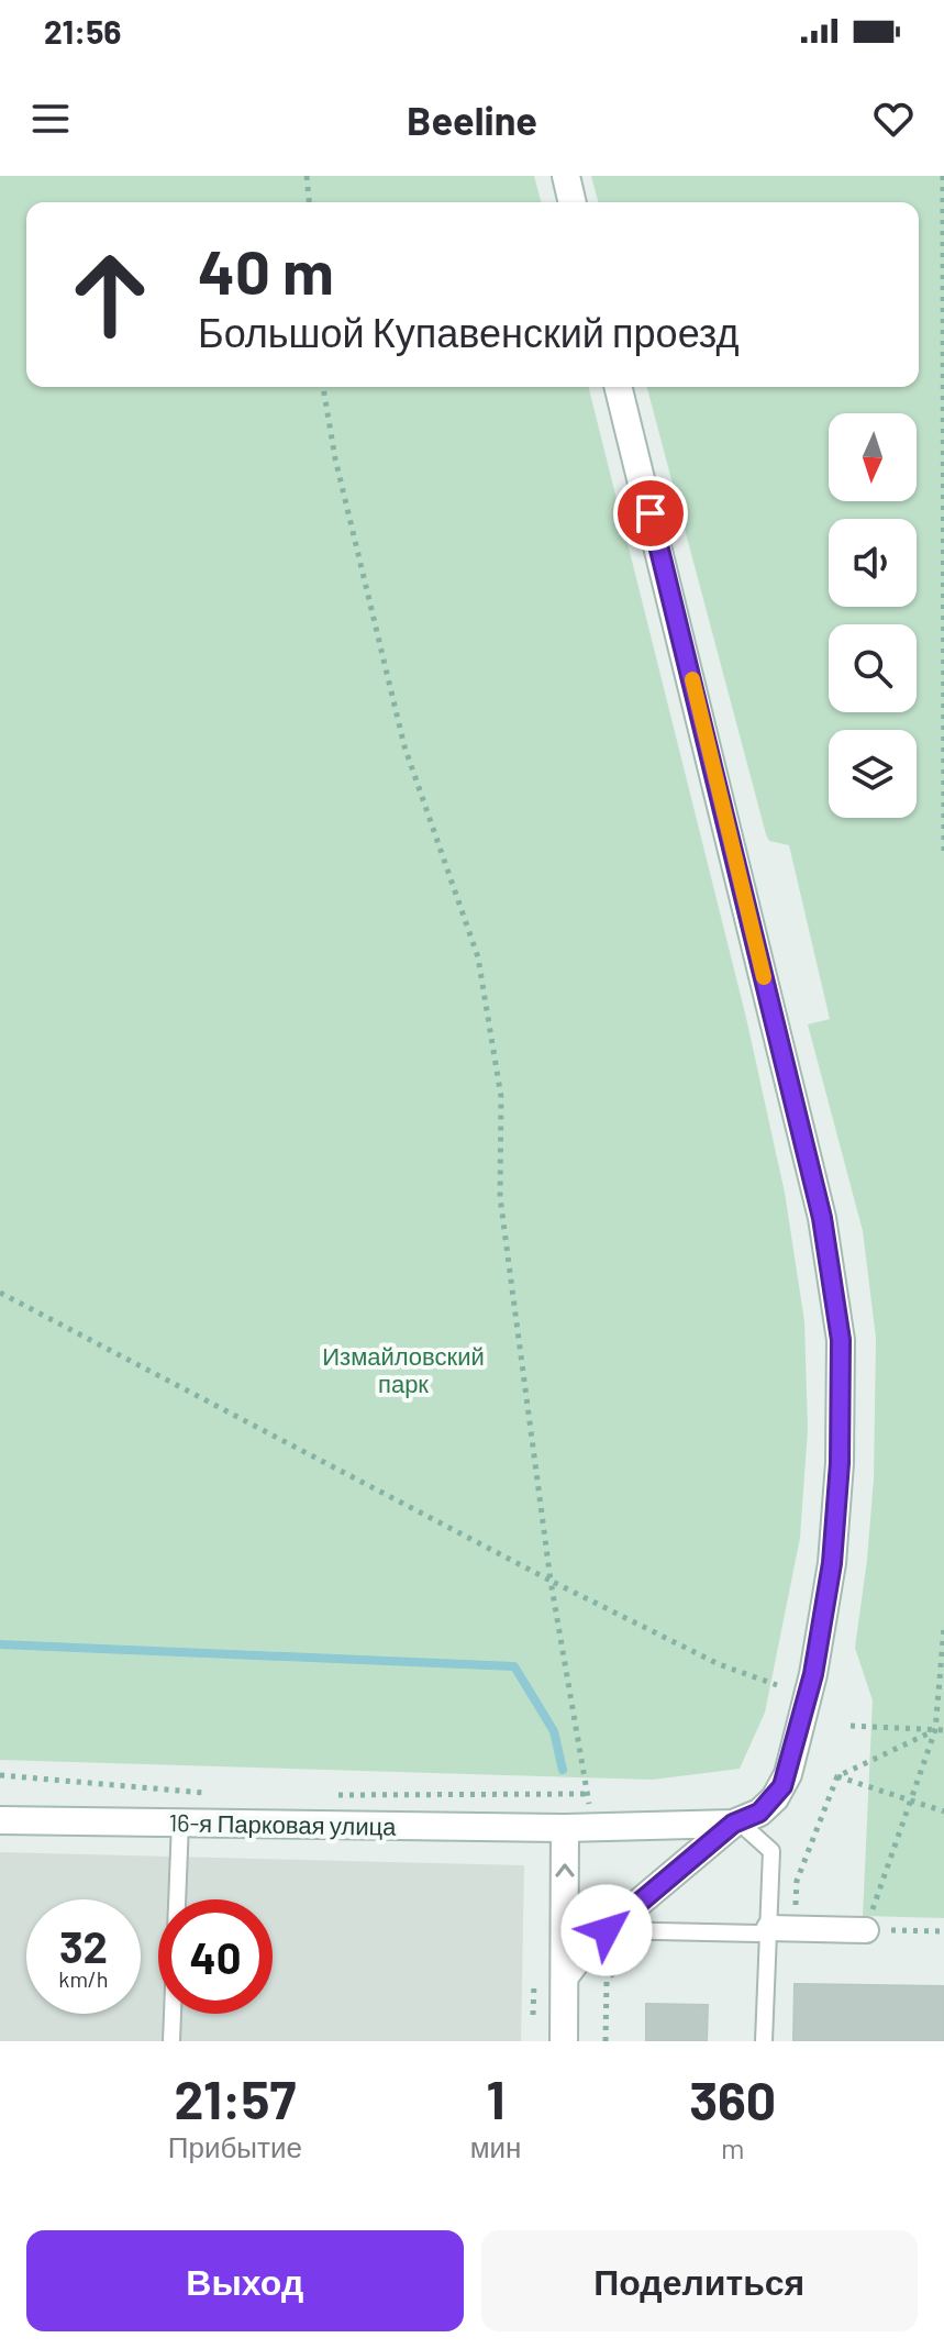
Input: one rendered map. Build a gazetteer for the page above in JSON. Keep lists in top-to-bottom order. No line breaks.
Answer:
{"streets":{"main road":["16-я Парковая улица"]},"parks":["Измайловский парк"],"north":"bottom","page":{"status":"21:56","header":"Beeline","turn":["40 m","Большой Купавенский проезд"],"speed":"32 km/h","limit":"40","eta":["21:57","Прибытие","1","мин","360","m"],"buttons":["Выход","Поделиться"]}}
